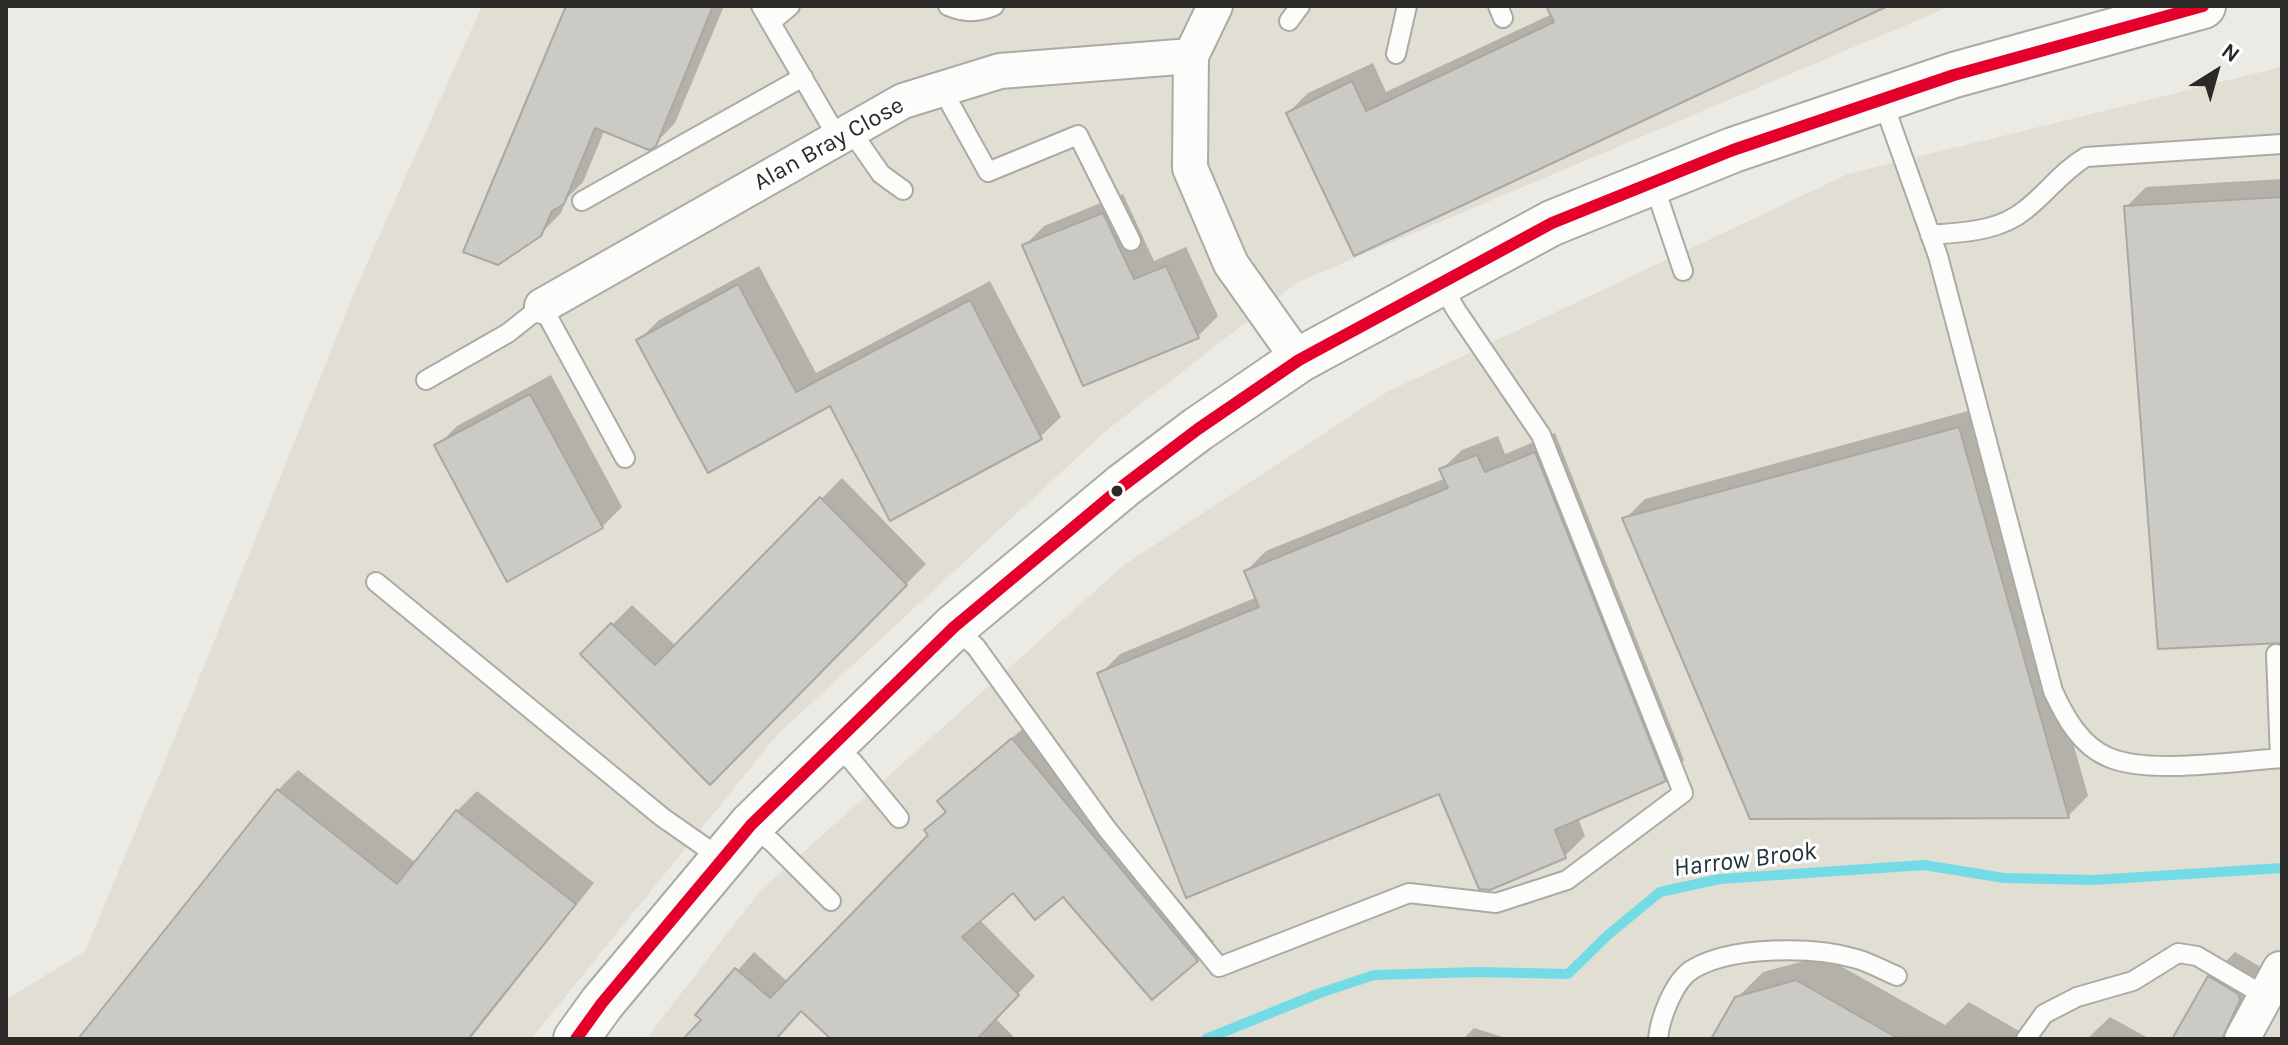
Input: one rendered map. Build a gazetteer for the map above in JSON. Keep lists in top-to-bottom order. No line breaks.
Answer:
{"streets":{"street":["Alan Bray Close"]},"water":["Harrow Brook"],"north":"top right"}
